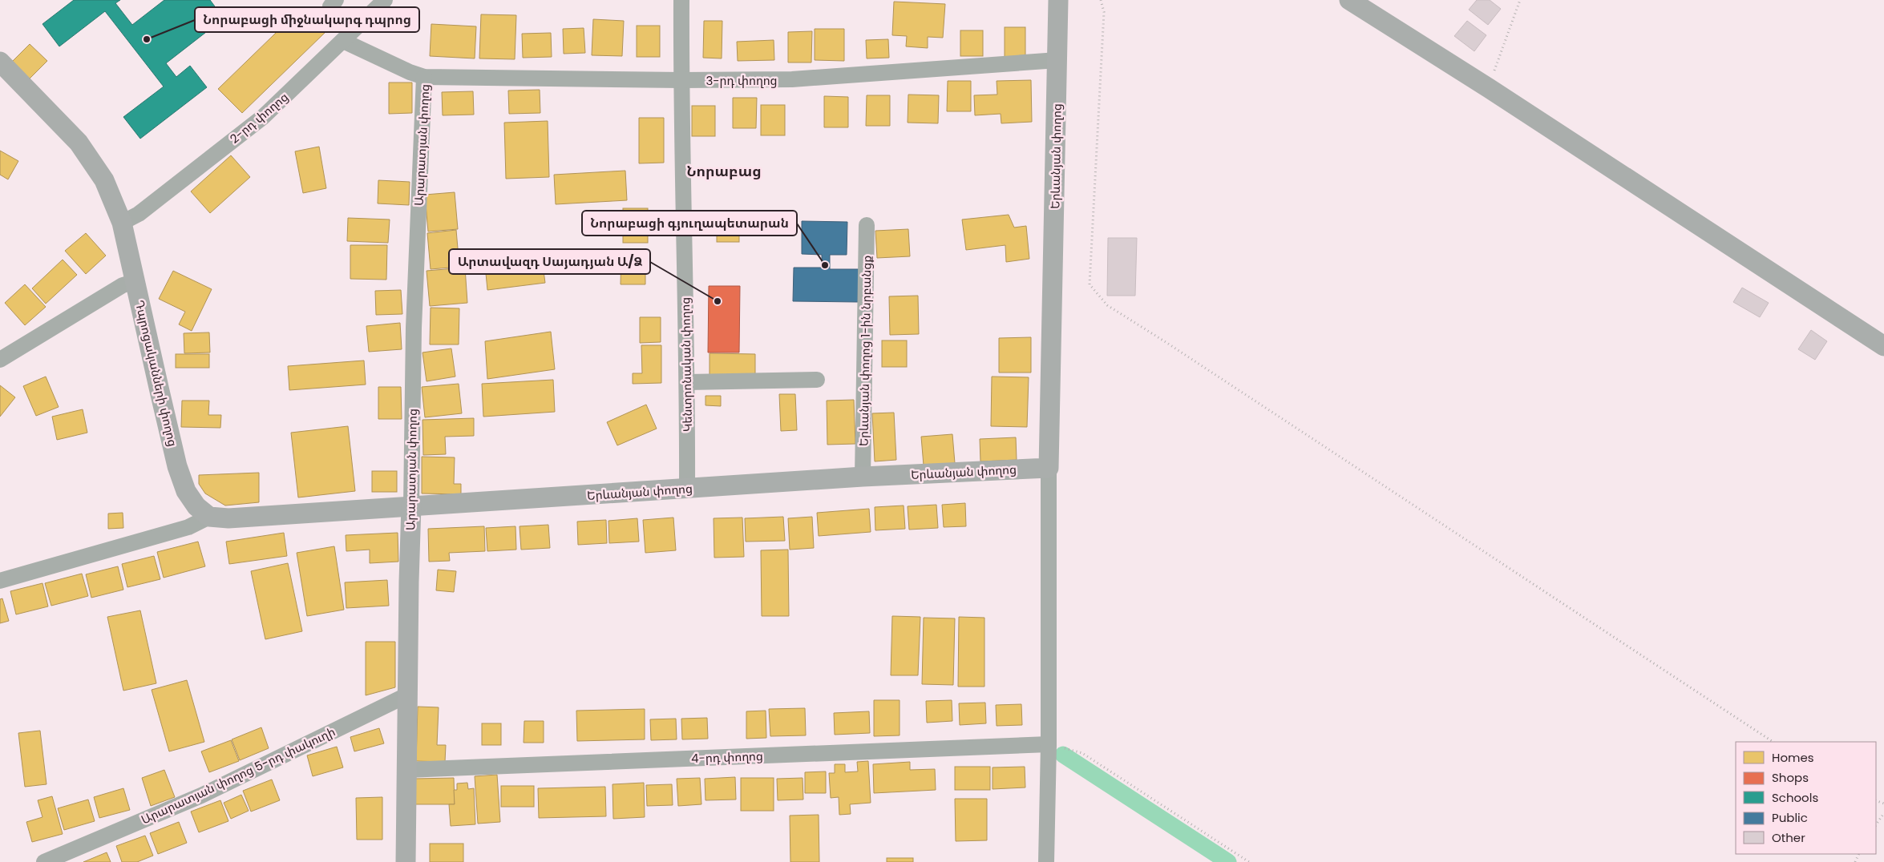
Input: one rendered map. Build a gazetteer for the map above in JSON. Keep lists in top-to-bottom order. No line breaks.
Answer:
{"streets":{"main road":["Արարատյան փողոց","Երևանյան փողոց","Դպրոցականների փողոց"],"street":["3-րդ փողոց","2-րդ փողոց","Երևանյան փողոց 1-ին նրբանցք","Կենտրոնական փողոց","4-րդ փողոց","Արարատյան փողոց 5-րդ փակուղի"]},"crossings":[["3-րդ փողոց","2-րդ փողոց"],["3-րդ փողոց","Արարատյան փողոց"],["3-րդ փողոց","Երևանյան փողոց"],["3-րդ փողոց","Կենտրոնական փողոց"],["2-րդ փողոց","Դպրոցականների փողոց"],["Արարատյան փողոց","Երևանյան փողոց"],["Արարատյան փողոց","4-րդ փողոց"],["Արարատյան փողոց","Արարատյան փողոց 5-րդ փակուղի"],["Երևանյան փողոց","Երևանյան փողոց 1-ին նրբանցք"],["Երևանյան փողոց","Կենտրոնական փողոց"]],"districts":["Նորաբաց"],"places":["Նորաբացի միջնակարգ դպրոց","Նորաբացի գյուղապետարան","Արտավազդ Սայադյան Ա/Ձ"],"legend":["Homes","Shops","Schools","Public","Other"]}
